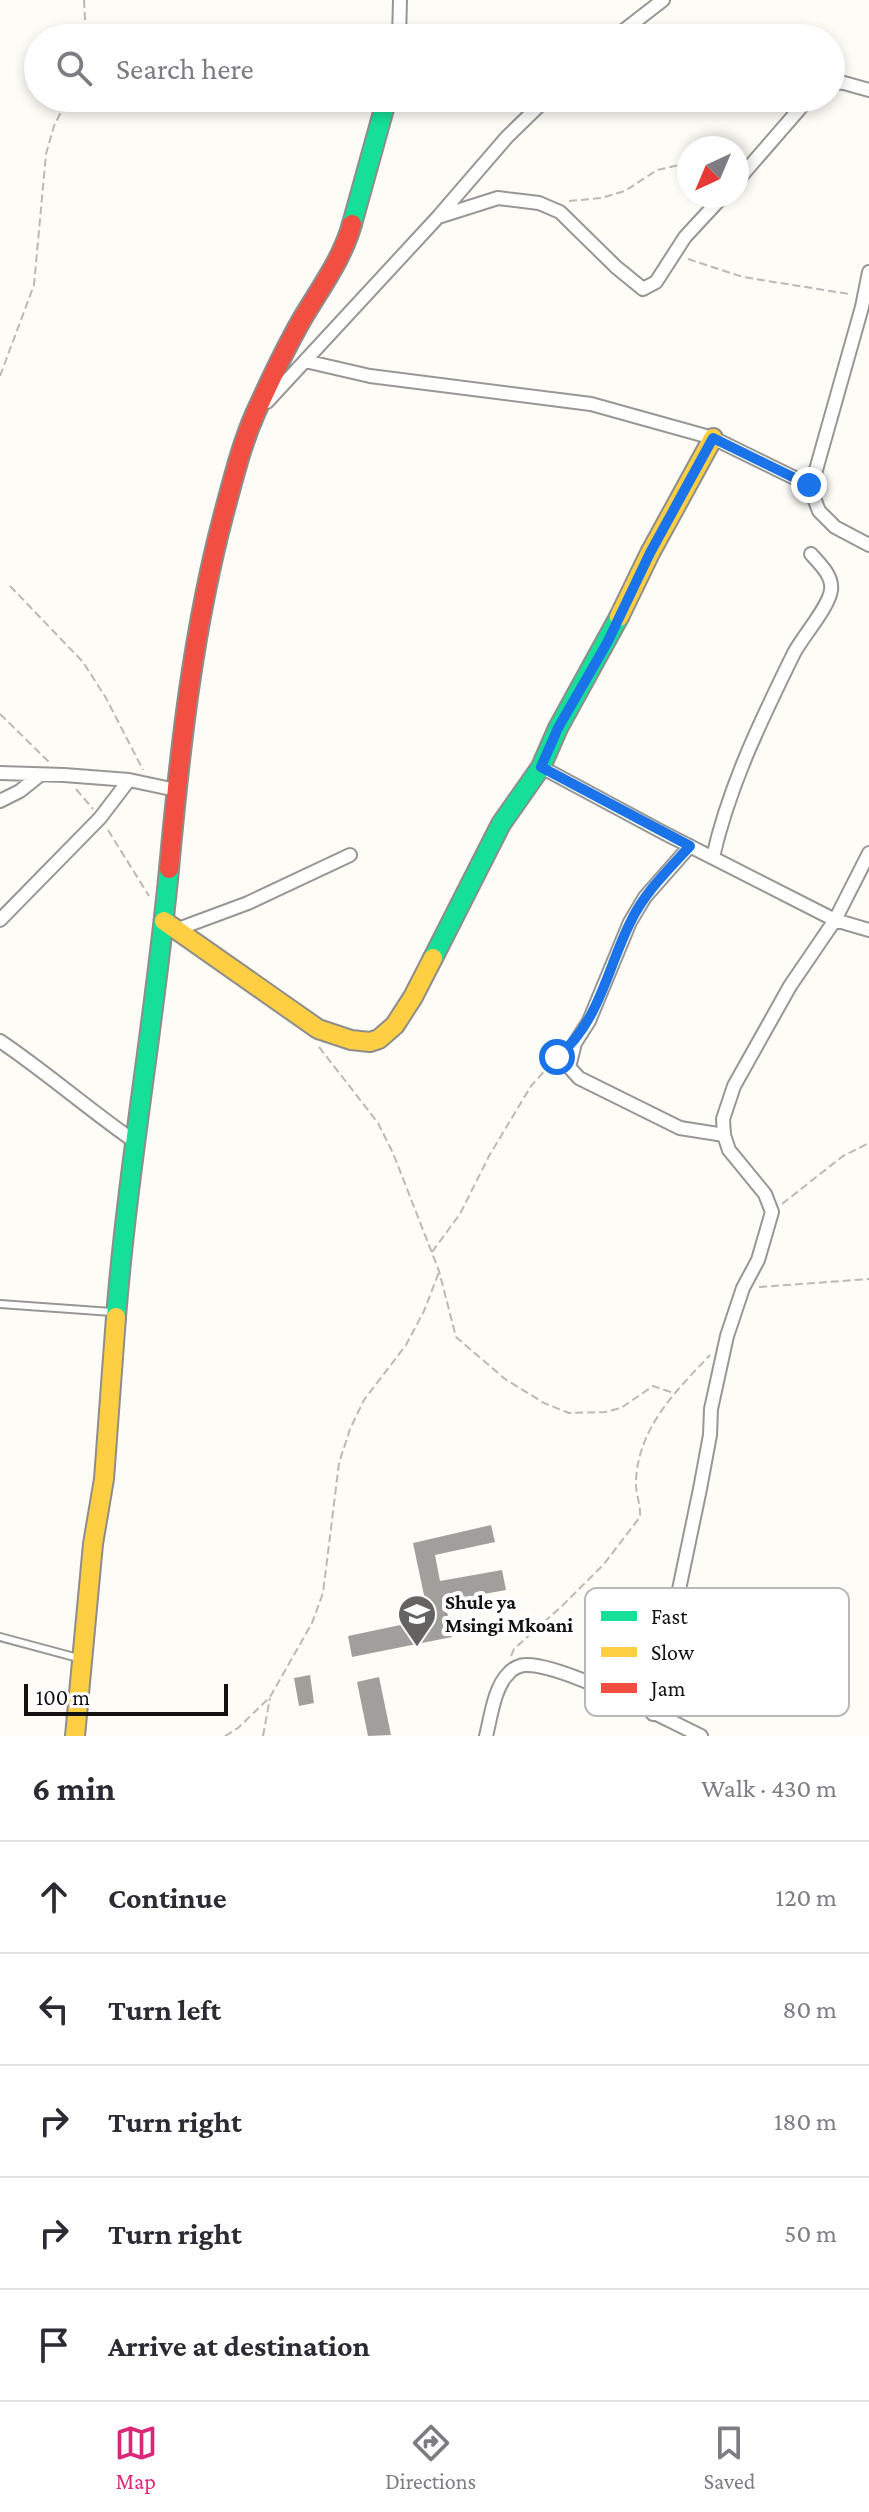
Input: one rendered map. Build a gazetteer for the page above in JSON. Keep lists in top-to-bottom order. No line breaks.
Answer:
{"places":{"school or university":["Shule ya Msingi Mkoani"]},"legend":["Fast","Slow","Jam"],"scale_bar":"100 m","north":"bottom left","page":{"search":"Search here","scale":"100 m","heading":["6 min","Walk · 430 m"],"list":[["Continue","120 m"],["Turn left","80 m"],["Turn right","180 m"],["Turn right","50 m"],"Arrive at destination"],"nav":["Map","Directions","Saved"]}}
